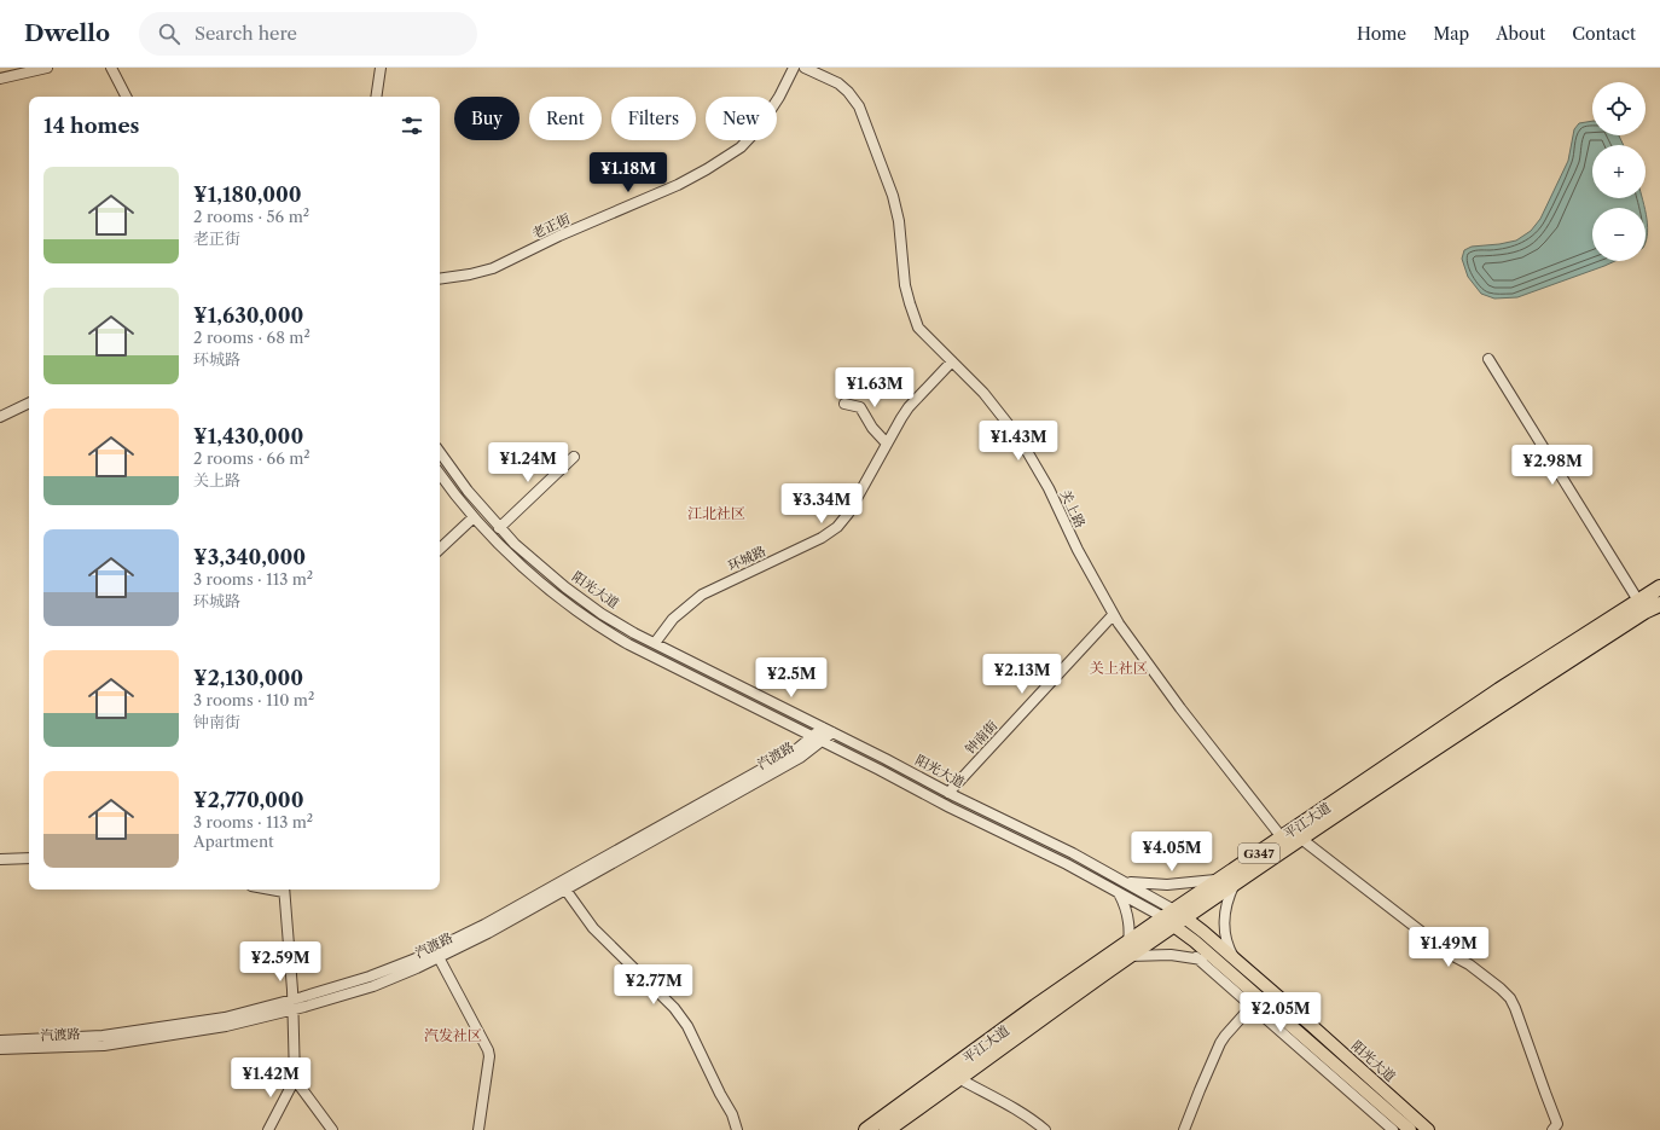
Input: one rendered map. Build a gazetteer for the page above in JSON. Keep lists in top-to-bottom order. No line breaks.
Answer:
{"streets":{"highway":["平江大道","G347"],"main road":["阳光大道"],"street":["老正街","关上路","环城路","钟南街","汽渡路"]},"crossings":[["关上路","环城路"],["关上路","钟南街"],["关上路","平江大道"],["环城路","阳光大道"],["阳光大道","钟南街"],["阳光大道","汽渡路"],["阳光大道","平江大道"]],"districts":["江北社区","关上社区","汽发社区"],"page":{"header":"Dwello","search":"Search here","nav":["Home","Map","About","Contact"],"map_buttons":["+","−"],"chip":["Buy","Rent","Filters","New"],"heading":"14 homes","price":["¥1.18M","¥1.63M","¥1.43M","¥1.24M","¥2.98M","¥3.34M","¥2.13M","¥2.5M","¥4.05M","¥1.49M","¥2.59M","¥2.77M","¥2.05M","¥1.42M"],"list":[{"name":"¥1,180,000","note":"2 rooms · 56 m² · 老正街"},{"name":"¥1,630,000","note":"2 rooms · 68 m² · 环城路"},{"name":"¥1,430,000","note":"2 rooms · 66 m² · 关上路"},{"name":"¥3,340,000","note":"3 rooms · 113 m² · 环城路"},{"name":"¥2,130,000","note":"3 rooms · 110 m² · 钟南街"},{"name":"¥2,770,000","note":"3 rooms · 113 m² · Apartment"}]}}
